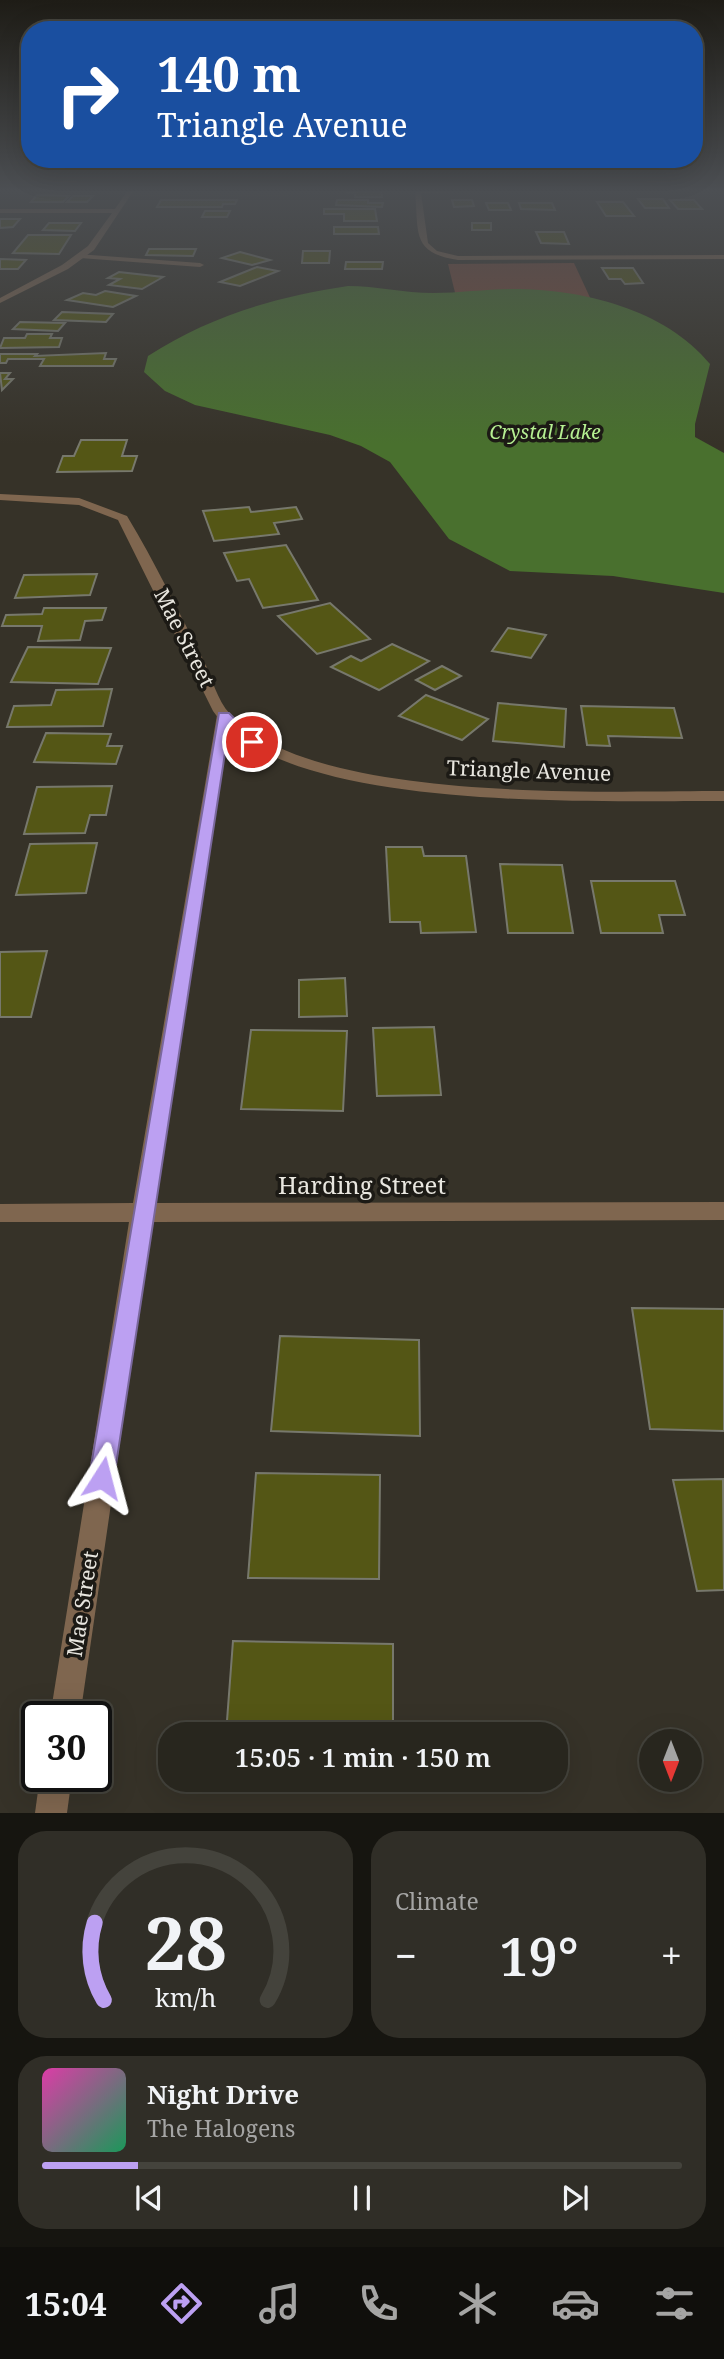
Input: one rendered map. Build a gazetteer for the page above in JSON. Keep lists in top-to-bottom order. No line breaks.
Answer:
{"streets":{"street":["Mae Street","Triangle Avenue","Harding Street"]},"crossings":[["Mae Street","Triangle Avenue"],["Mae Street","Harding Street"]],"water":["Crystal Lake"],"north":"bottom","page":{"turn":["140 m","Triangle Avenue"],"limit":"30","trip":"15:05 · 1 min · 150 m","tile":"Climate","heat":["−","19°","+"],"song":["Night Drive","The Halogens"],"tabs":"15:04","gauge":["28","km/h"]}}
